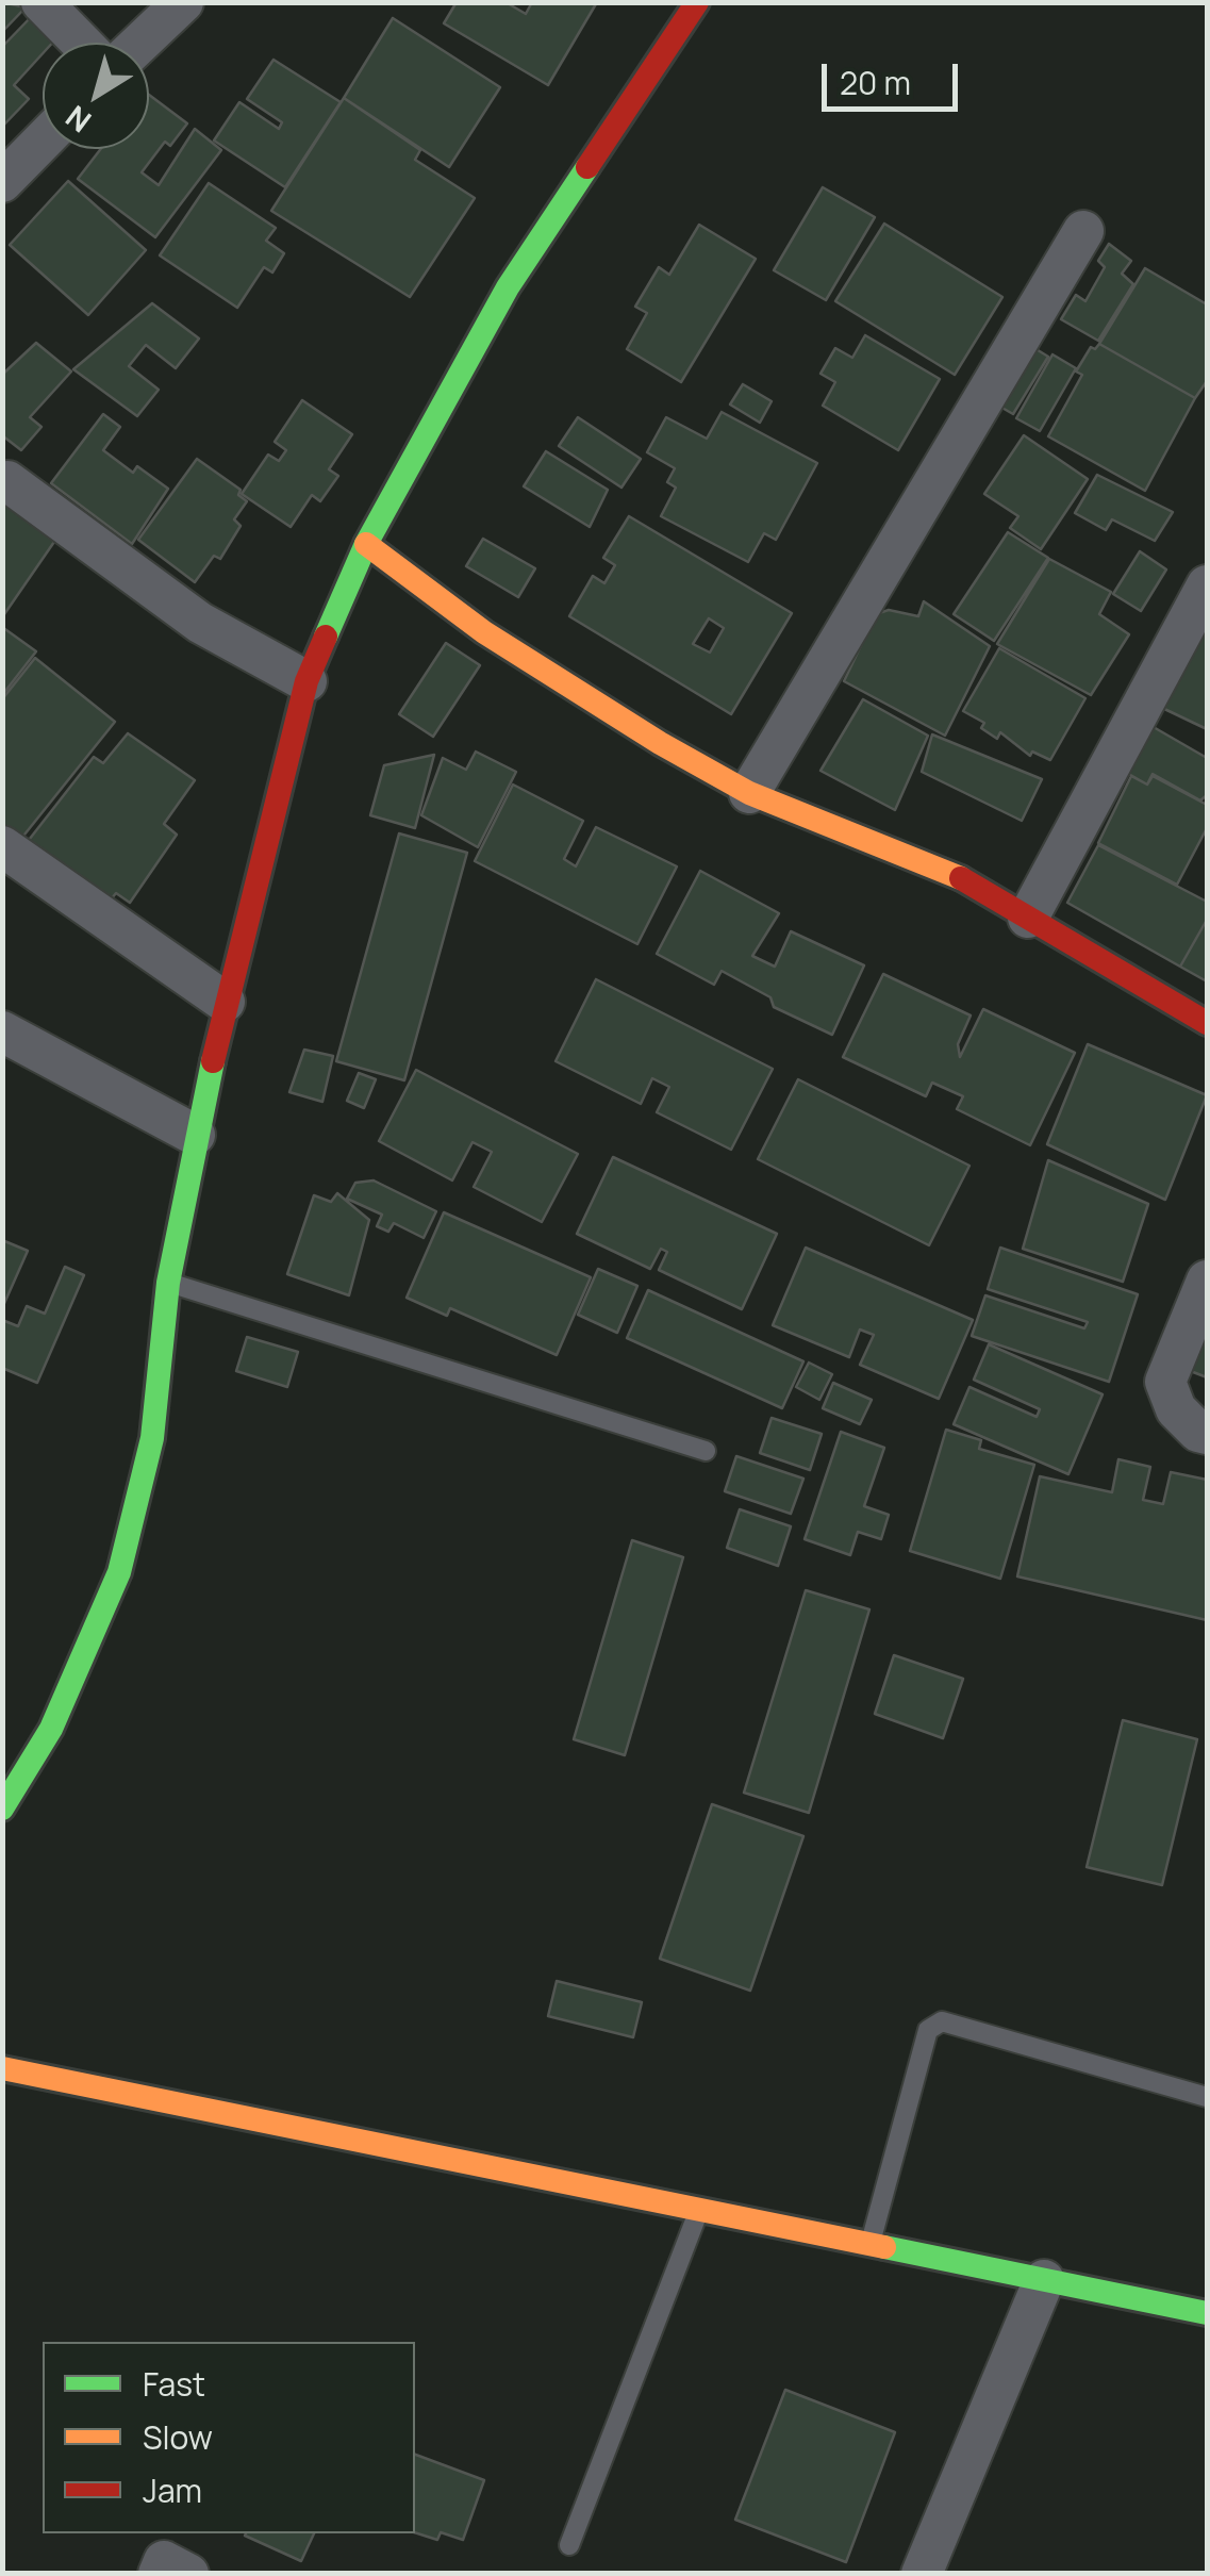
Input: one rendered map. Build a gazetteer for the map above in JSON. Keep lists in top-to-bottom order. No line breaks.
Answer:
{"legend":["Fast","Slow","Jam"],"scale_bar":"20 m","north":"bottom left"}
